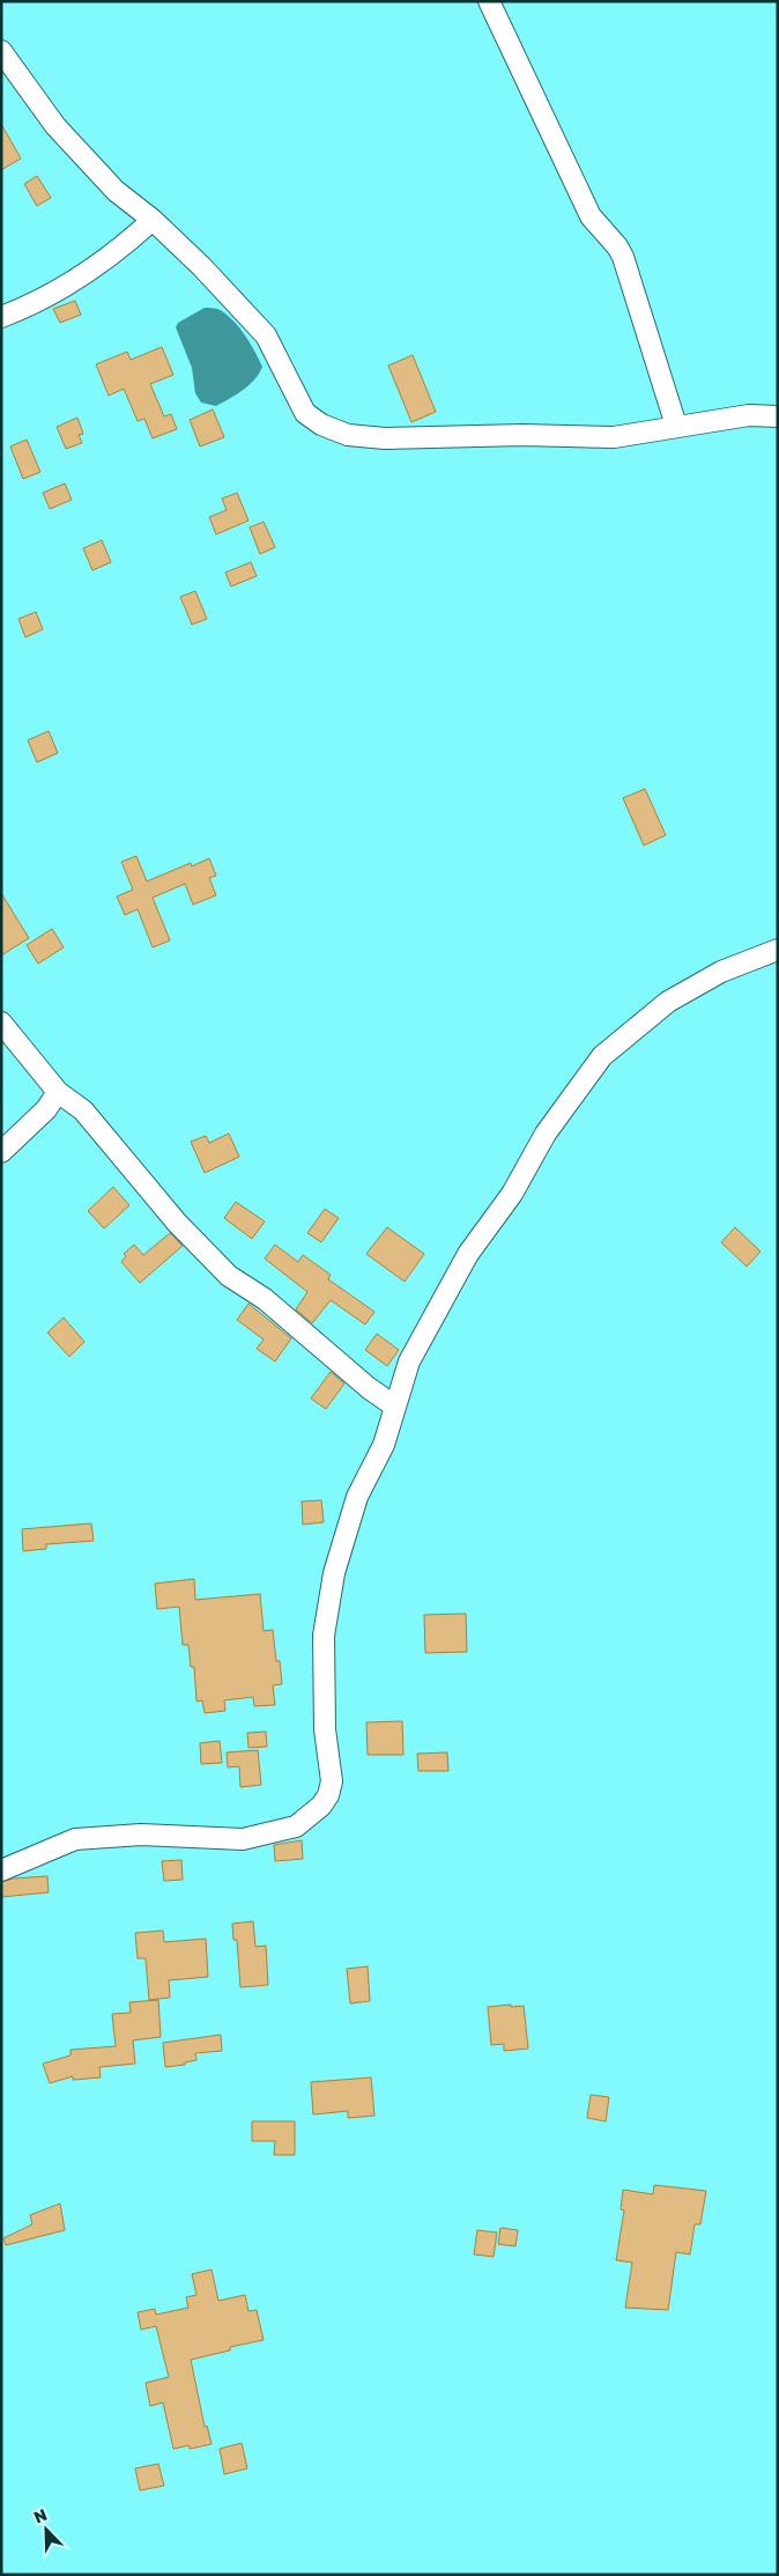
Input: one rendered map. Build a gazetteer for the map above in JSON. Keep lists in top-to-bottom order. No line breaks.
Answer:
{"north":"top left"}
